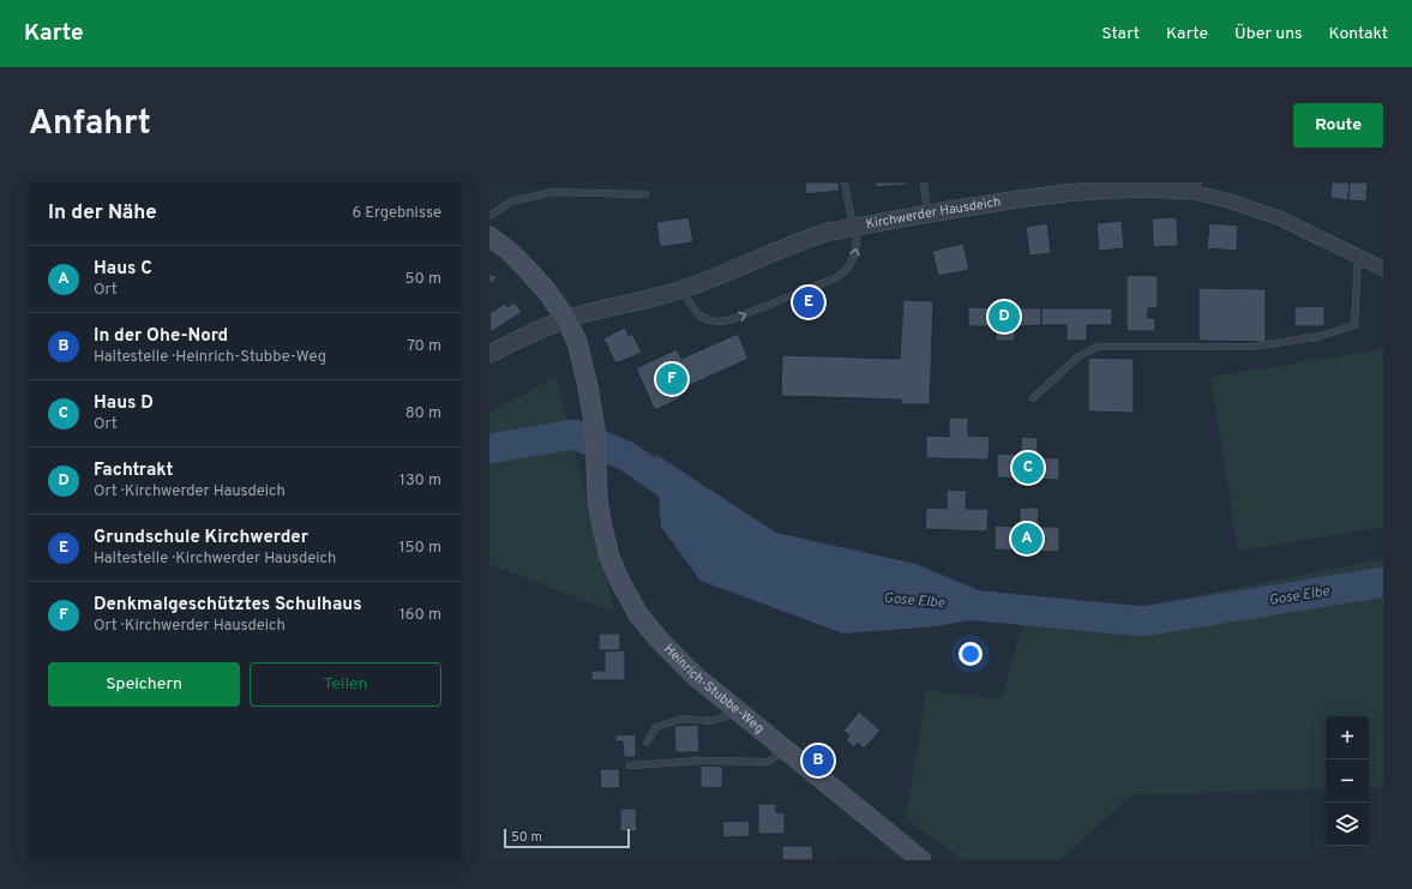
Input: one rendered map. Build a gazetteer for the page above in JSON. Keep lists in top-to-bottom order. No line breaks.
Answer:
{"streets":{"main road":["Heinrich-Stubbe-Weg"],"street":["Kirchwerder Hausdeich"]},"crossings":[["Kirchwerder Hausdeich","Heinrich-Stubbe-Weg"]],"water":["Gose Elbe"],"scale_bar":"50 m","page":{"header":"Karte","nav":["Start","Karte","Über uns","Kontakt"],"title":"Anfahrt","buttons":["Route",["Speichern","Teilen"]],"heading":["In der Nähe","6 Ergebnisse"],"list":[{"mark":"A","name":"Haus C","note":"Ort","value":"50 m"},{"mark":"B","name":"In der Ohe-Nord","note":"Haltestelle · Heinrich-Stubbe-Weg","value":"70 m"},{"mark":"C","name":"Haus D","note":"Ort","value":"80 m"},{"mark":"D","name":"Fachtrakt","note":"Ort · Kirchwerder Hausdeich","value":"130 m"},{"mark":"E","name":"Grundschule Kirchwerder","note":"Haltestelle · Kirchwerder Hausdeich","value":"150 m"},{"mark":"F","name":"Denkmalgeschütztes Schulhaus","note":"Ort · Kirchwerder Hausdeich","value":"160 m"}],"pins":["E","D","F","C","A","B"],"map_buttons":["+","−"],"scale":"50 m"}}
